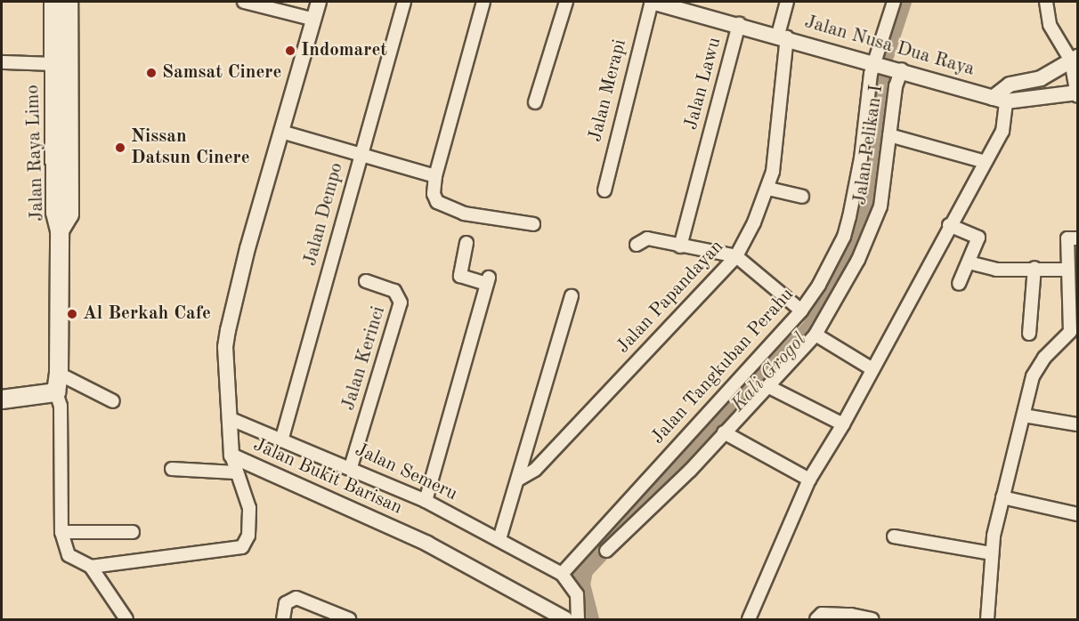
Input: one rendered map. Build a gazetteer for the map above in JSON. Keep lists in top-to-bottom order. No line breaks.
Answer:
{"streets":{"main road":["Jalan Raya Limo"],"street":["Jalan Nusa Dua Raya","Jalan Lawu","Jalan Merapi","Jalan Pelikan I","Jalan Dempo","Jalan Papandayan","Jalan Kerinci","Jalan Tangkuban Perahu","Jalan Semeru","Jalan Bukit Barisan"]},"crossings":[["Jalan Nusa Dua Raya","Jalan Lawu"],["Jalan Nusa Dua Raya","Jalan Merapi"],["Jalan Nusa Dua Raya","Jalan Pelikan I"],["Jalan Nusa Dua Raya","Jalan Papandayan"],["Jalan Nusa Dua Raya","Jalan Tangkuban Perahu"],["Jalan Dempo","Jalan Semeru"],["Jalan Kerinci","Jalan Semeru"],["Jalan Tangkuban Perahu","Jalan Semeru"],["Jalan Semeru","Jalan Bukit Barisan"]],"water":["Kali Grogol"],"places":["Indomaret","Samsat Cinere","Nissan Datsun Cinere","Al Berkah Cafe"]}
